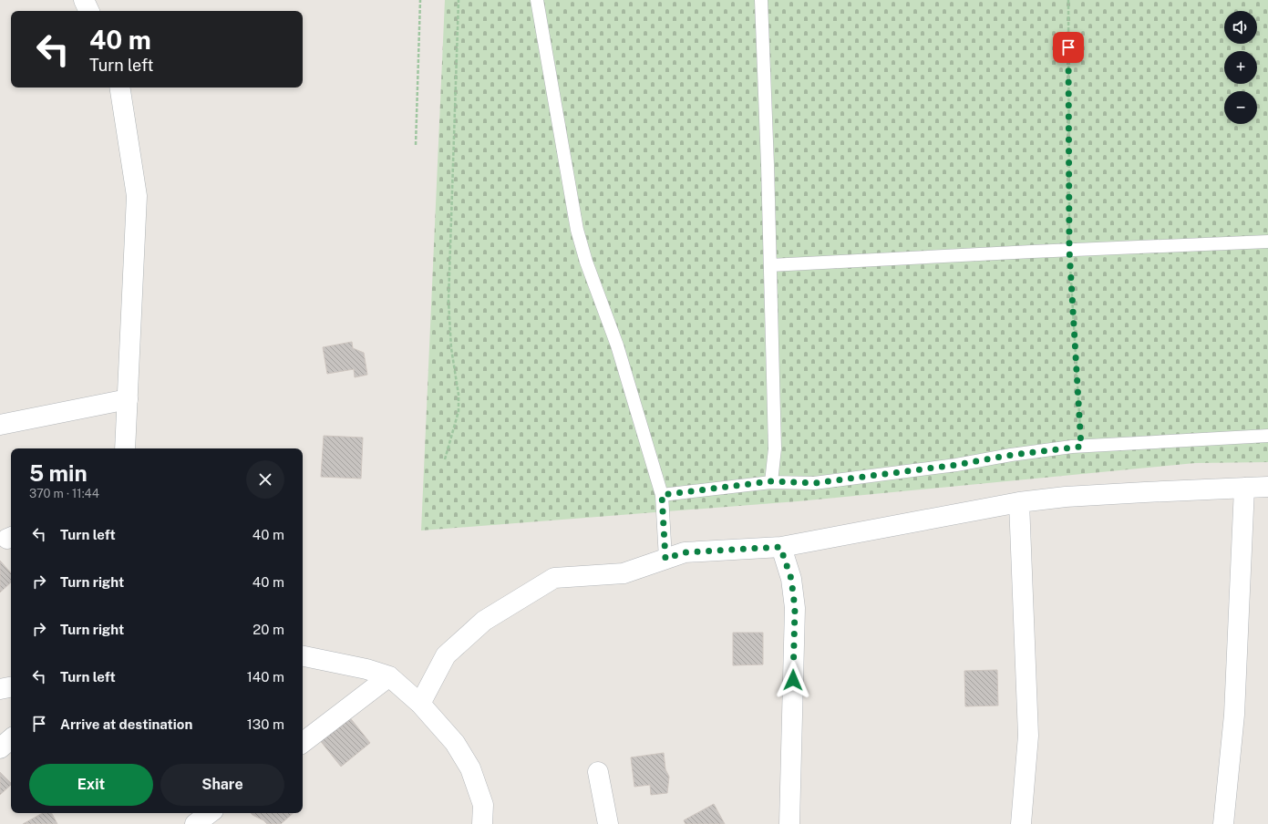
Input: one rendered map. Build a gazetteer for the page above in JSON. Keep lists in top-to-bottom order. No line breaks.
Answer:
{"page":{"map_buttons":["+","−"],"turn":["40 m","Turn left"],"heading":["5 min","370 m · 11:44"],"list":[{"name":"Turn left","value":"40 m"},{"name":"Turn right","value":"40 m"},{"name":"Turn right","value":"20 m"},{"name":"Turn left","value":"140 m"},{"name":"Arrive at destination","value":"130 m"}],"buttons":["Exit","Share"]}}
